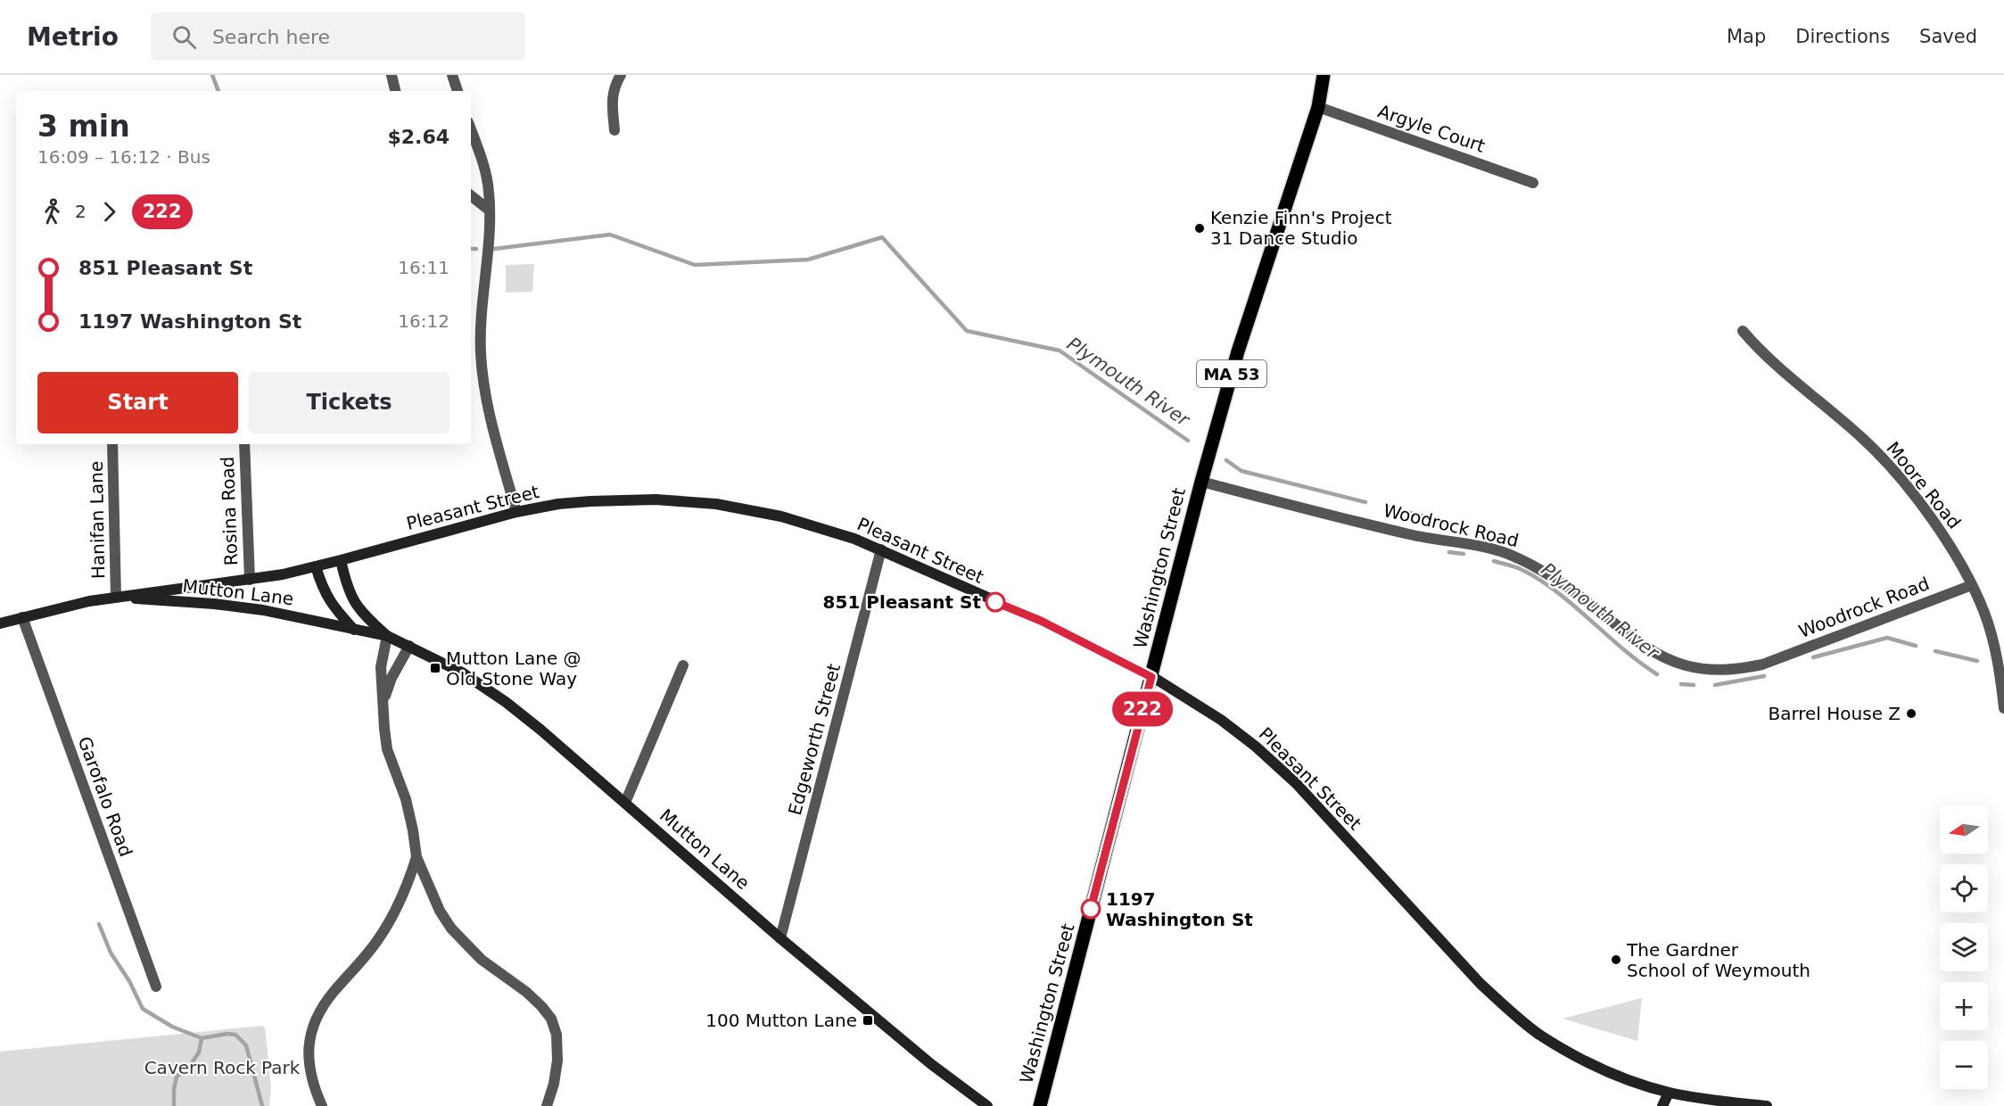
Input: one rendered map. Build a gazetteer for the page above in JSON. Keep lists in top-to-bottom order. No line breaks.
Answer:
{"streets":{"main road":["MA 53","Pleasant Street","Washington Street","Mutton Lane"],"street":["Argyle Court","Moore Road","Rosina Road","Hanifan Lane","Woodrock Road","Edgeworth Street","Garofalo Road"]},"crossings":[["Argyle Court","Washington Street"],["Moore Road","Woodrock Road"],["Pleasant Street","Rosina Road"],["Pleasant Street","Hanifan Lane"],["Pleasant Street","Washington Street"],["Pleasant Street","Mutton Lane"],["Pleasant Street","Edgeworth Street"],["Pleasant Street","Garofalo Road"],["Hanifan Lane","Mutton Lane"],["Woodrock Road","Washington Street"],["Mutton Lane","Edgeworth Street"]],"water":["Plymouth River"],"parks":["Cavern Rock Park"],"places":{"other":["Kenzie Finn's Project 31 Dance Studio","851 Pleasant St","Barrel House Z","1197 Washington St","The Gardner School of Weymouth"],"transit":["Mutton Lane @ Old Stone Way","100 Mutton Lane"]},"lines":["bus line 222"],"north":"left","page":{"header":"Metrio","search":"Search here","nav":["Map","Directions","Saved"],"on_map":"222","heading":["3 min","16:09 – 16:12 · Bus","$2.64"],"legs":["2","222"],"list":[{"name":"851 Pleasant St","value":"16:11"},{"name":"1197 Washington St","value":"16:12"}],"buttons":["Start","Tickets"],"map_buttons":["+","−"]}}
